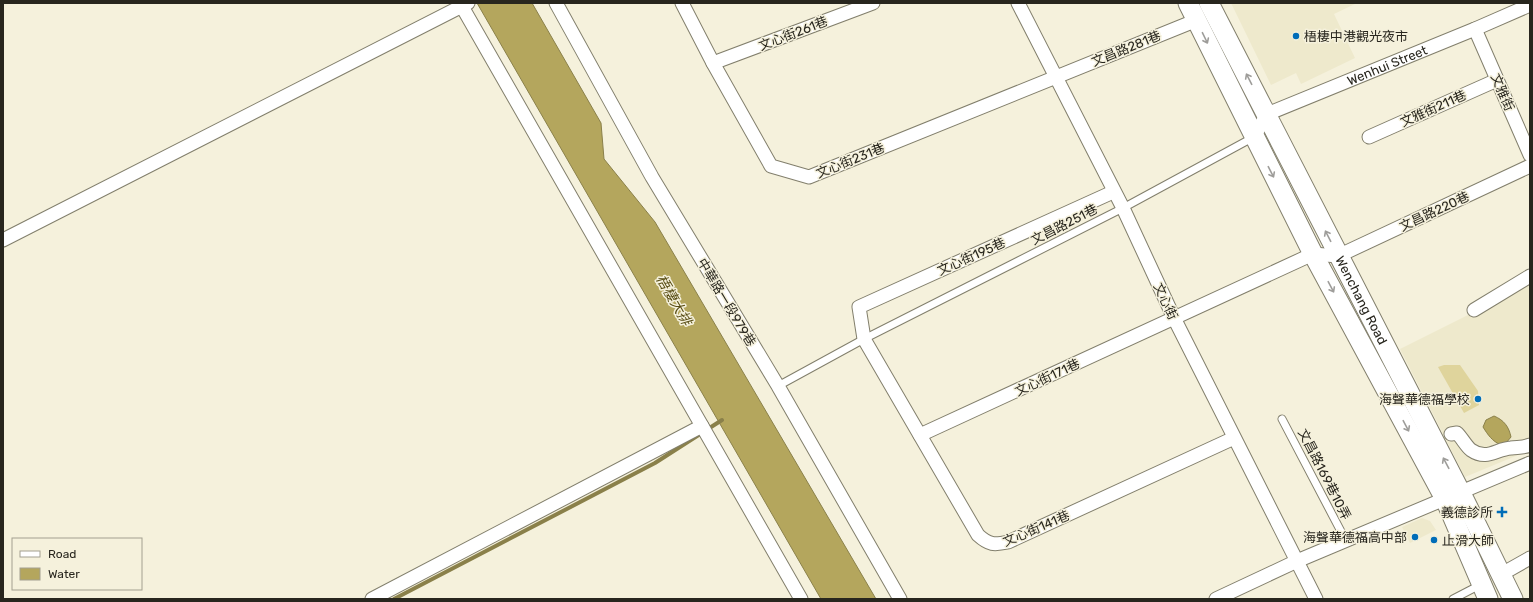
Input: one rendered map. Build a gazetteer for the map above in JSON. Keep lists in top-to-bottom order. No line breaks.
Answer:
{"streets":{"street":["文心街261巷","文昌路281巷","Wenhui Street","文雅街","文雅街211巷","文心街231巷","文昌路220巷","文心街195巷","文心街","Wenchang Road","中華路一段979巷","文心街171巷","文心街141巷"],"lane":["文昌路251巷","文昌路169巷10弄"]},"crossings":[["文心街261巷","文心街231巷"],["文昌路281巷","文心街231巷"],["文昌路281巷","文心街"],["文昌路281巷","Wenchang Road"],["Wenhui Street","文雅街"],["Wenhui Street","Wenchang Road"],["文雅街","文雅街211巷"],["文心街231巷","文心街"],["文昌路220巷","Wenchang Road"],["文昌路251巷","文心街195巷"],["文昌路251巷","文心街"],["文昌路251巷","Wenchang Road"],["文昌路251巷","中華路一段979巷"],["文昌路251巷","文心街141巷"],["文心街195巷","文心街"],["文心街195巷","文心街141巷"],["文心街","文心街171巷"],["文心街","文心街141巷"],["Wenchang Road","文心街171巷"],["文心街171巷","文心街141巷"]],"water":["梧棲大排"],"places":{"other":["梧棲中港觀光夜市","海聲華德福學校","海聲華德福高中部","止滑大師"],"health":["義德診所"]},"legend":["Road","Water"]}
